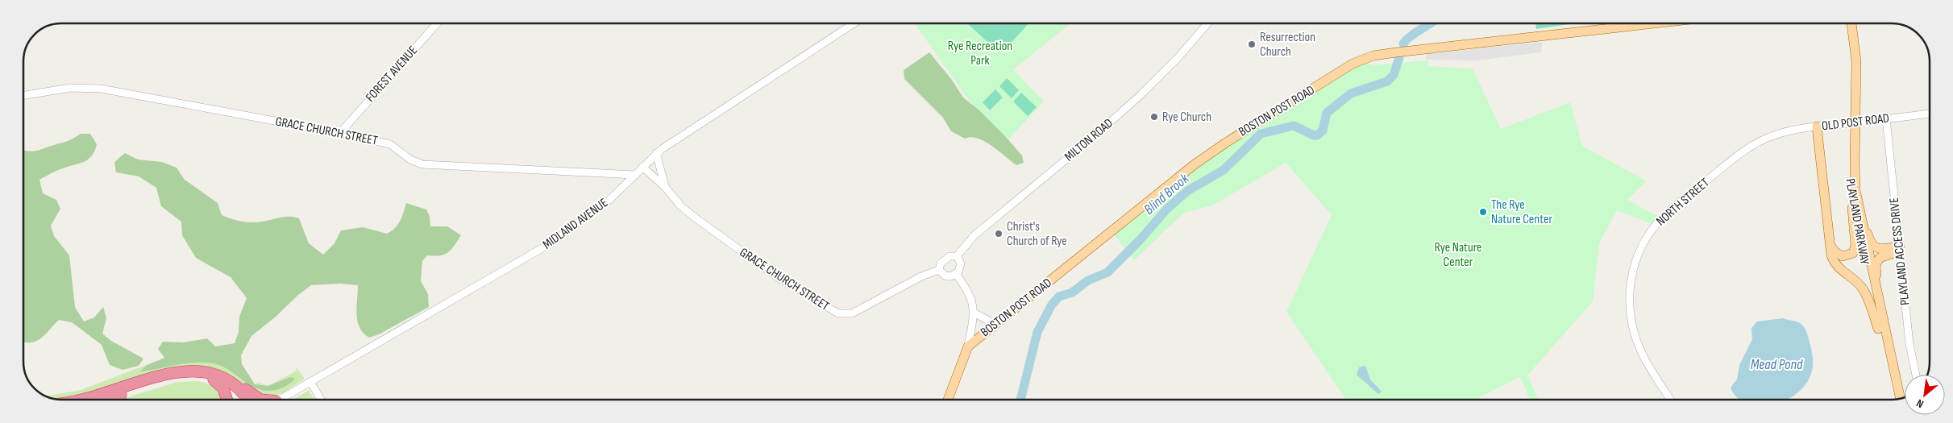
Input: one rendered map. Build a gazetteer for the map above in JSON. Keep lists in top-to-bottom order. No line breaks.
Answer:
{"streets":{"main road":["BOSTON POST ROAD","PLAYLAND PARKWAY"],"street":["FOREST AVENUE","OLD POST ROAD","GRACE CHURCH STREET","MILTON ROAD","NORTH STREET","MIDLAND AVENUE","PLAYLAND ACCESS DRIVE"]},"crossings":[["FOREST AVENUE","GRACE CHURCH STREET"],["OLD POST ROAD","NORTH STREET"],["OLD POST ROAD","PLAYLAND ACCESS DRIVE"],["GRACE CHURCH STREET","MILTON ROAD"],["GRACE CHURCH STREET","MIDLAND AVENUE"]],"water":["Blind Brook","Mead Pond"],"parks":["Rye Recreation Park","Rye Nature Center"],"places":["Resurrection Church","Rye Church","The Rye Nature Center","Christ's Church of Rye"],"north":"bottom left"}
